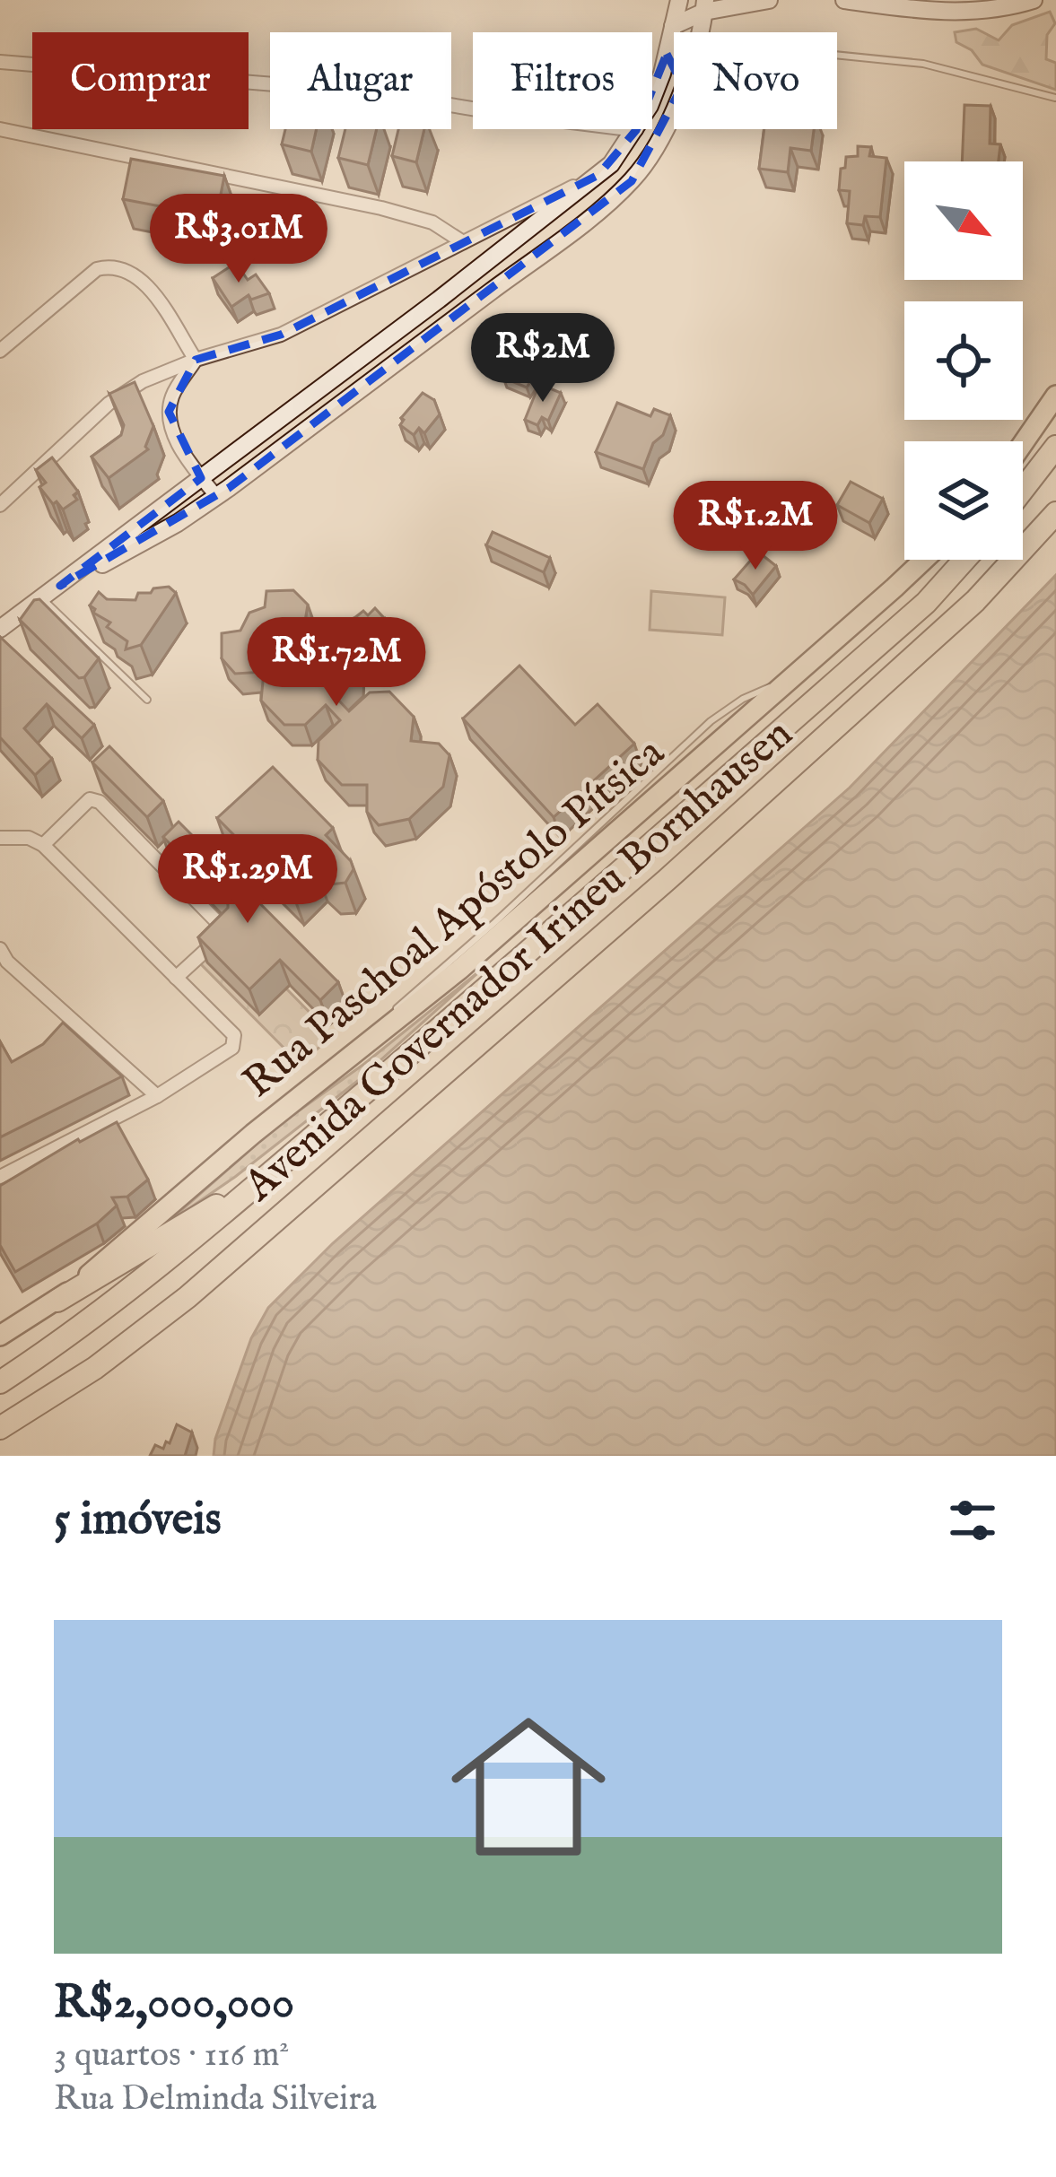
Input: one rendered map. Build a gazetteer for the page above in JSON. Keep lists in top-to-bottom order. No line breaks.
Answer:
{"streets":{"highway":["Avenida Governador Irineu Bornhausen"],"main road":["Rua Paschoal Apóstolo Pítsica"]},"north":"bottom right","page":{"chip":["Comprar","Alugar","Filtros","Novo"],"price":["R$3.01M","R$2M","R$1.2M","R$1.72M","R$1.29M"],"heading":"5 imóveis","list":[{"name":"R$2,000,000","note":"3 quartos · 116 m² · Rua Delminda Silveira"}]}}
